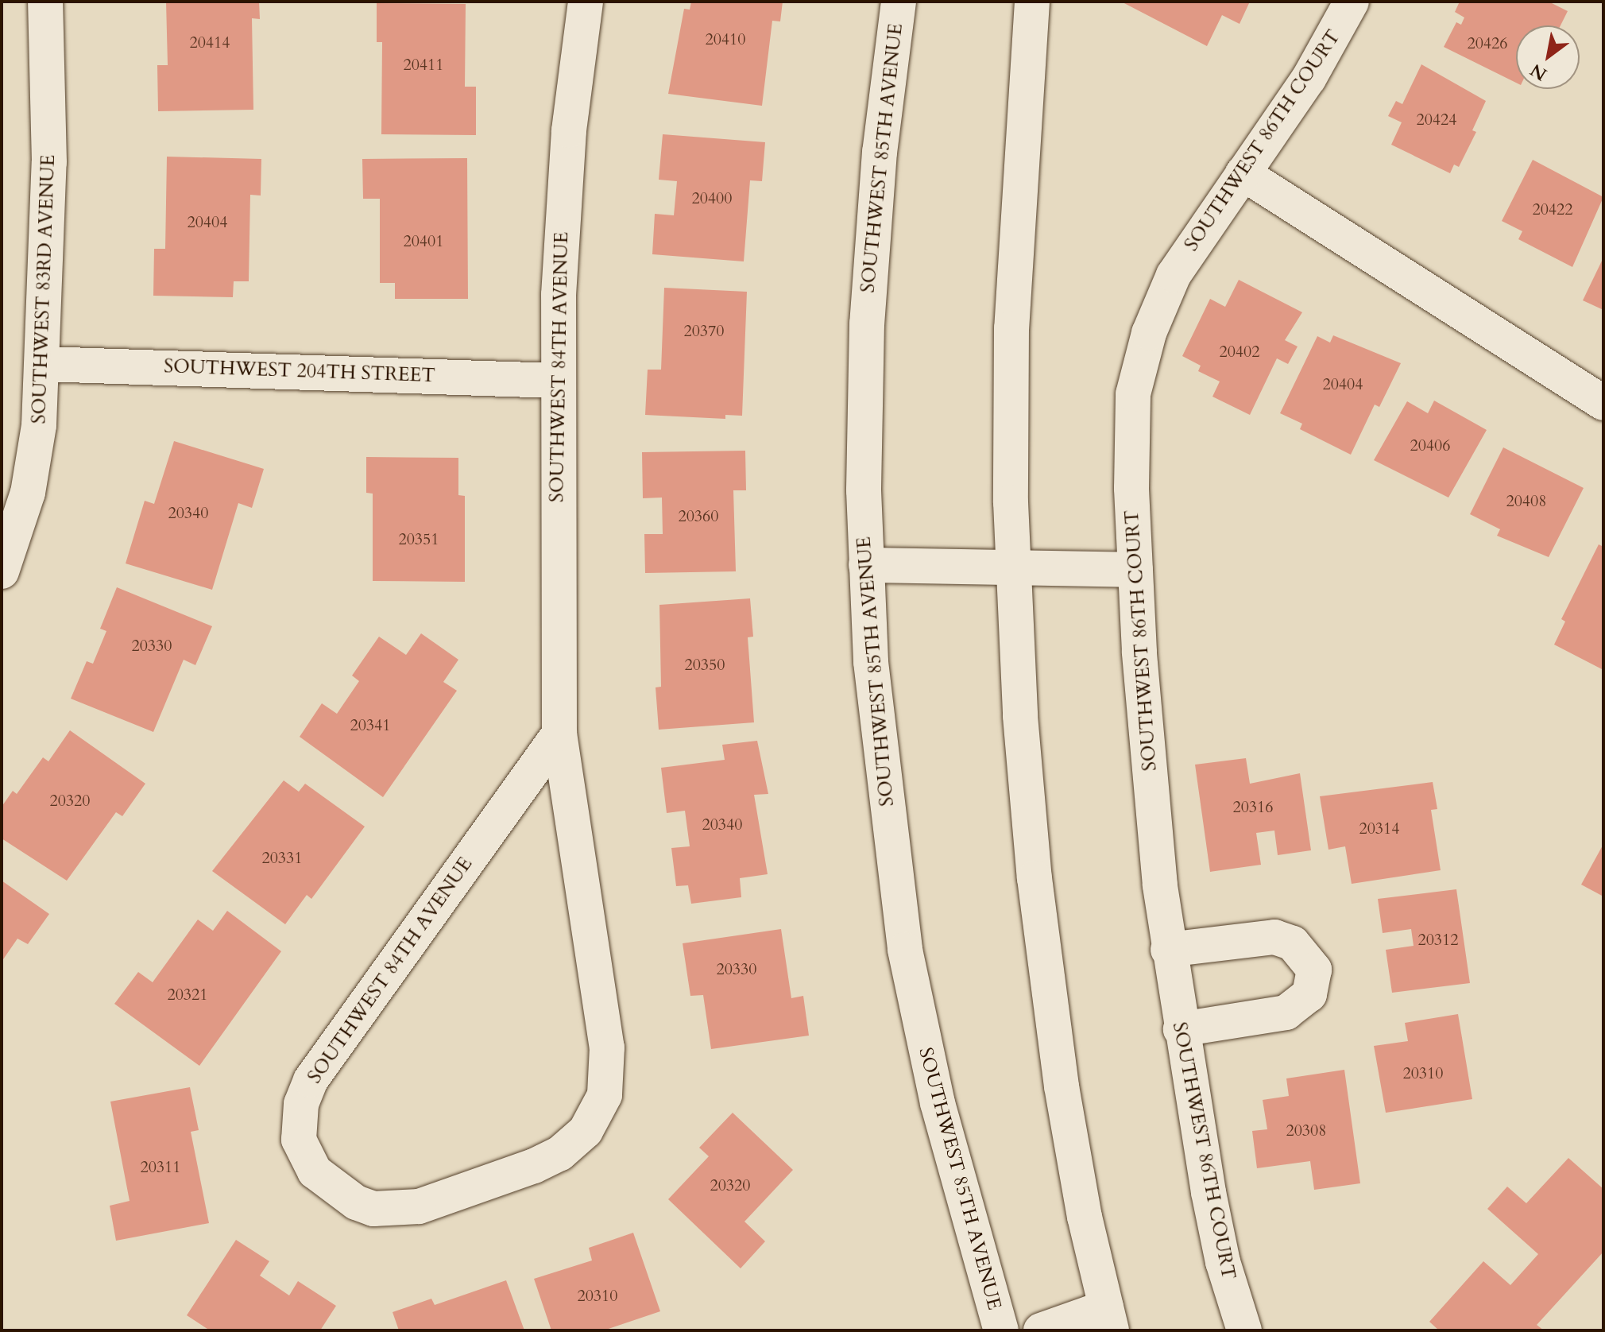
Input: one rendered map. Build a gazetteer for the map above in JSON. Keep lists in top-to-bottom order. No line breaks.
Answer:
{"streets":{"street":["SOUTHWEST 86TH COURT","SOUTHWEST 85TH AVENUE","SOUTHWEST 83RD AVENUE","SOUTHWEST 84TH AVENUE","SOUTHWEST 204TH STREET"]},"crossings":[["SOUTHWEST 83RD AVENUE","SOUTHWEST 204TH STREET"],["SOUTHWEST 84TH AVENUE","SOUTHWEST 204TH STREET"]],"house_numbers":["20410","20414","20426","20411","20424","20400","20422","20404","20401","20370","20402","20404","20406","20408","20340","20360","20351","20330","20350","20341","20320","20316","20340","20314","20331","20312","20330","20321","20310","20308","20311","20320","20310"],"north":"bottom left"}
